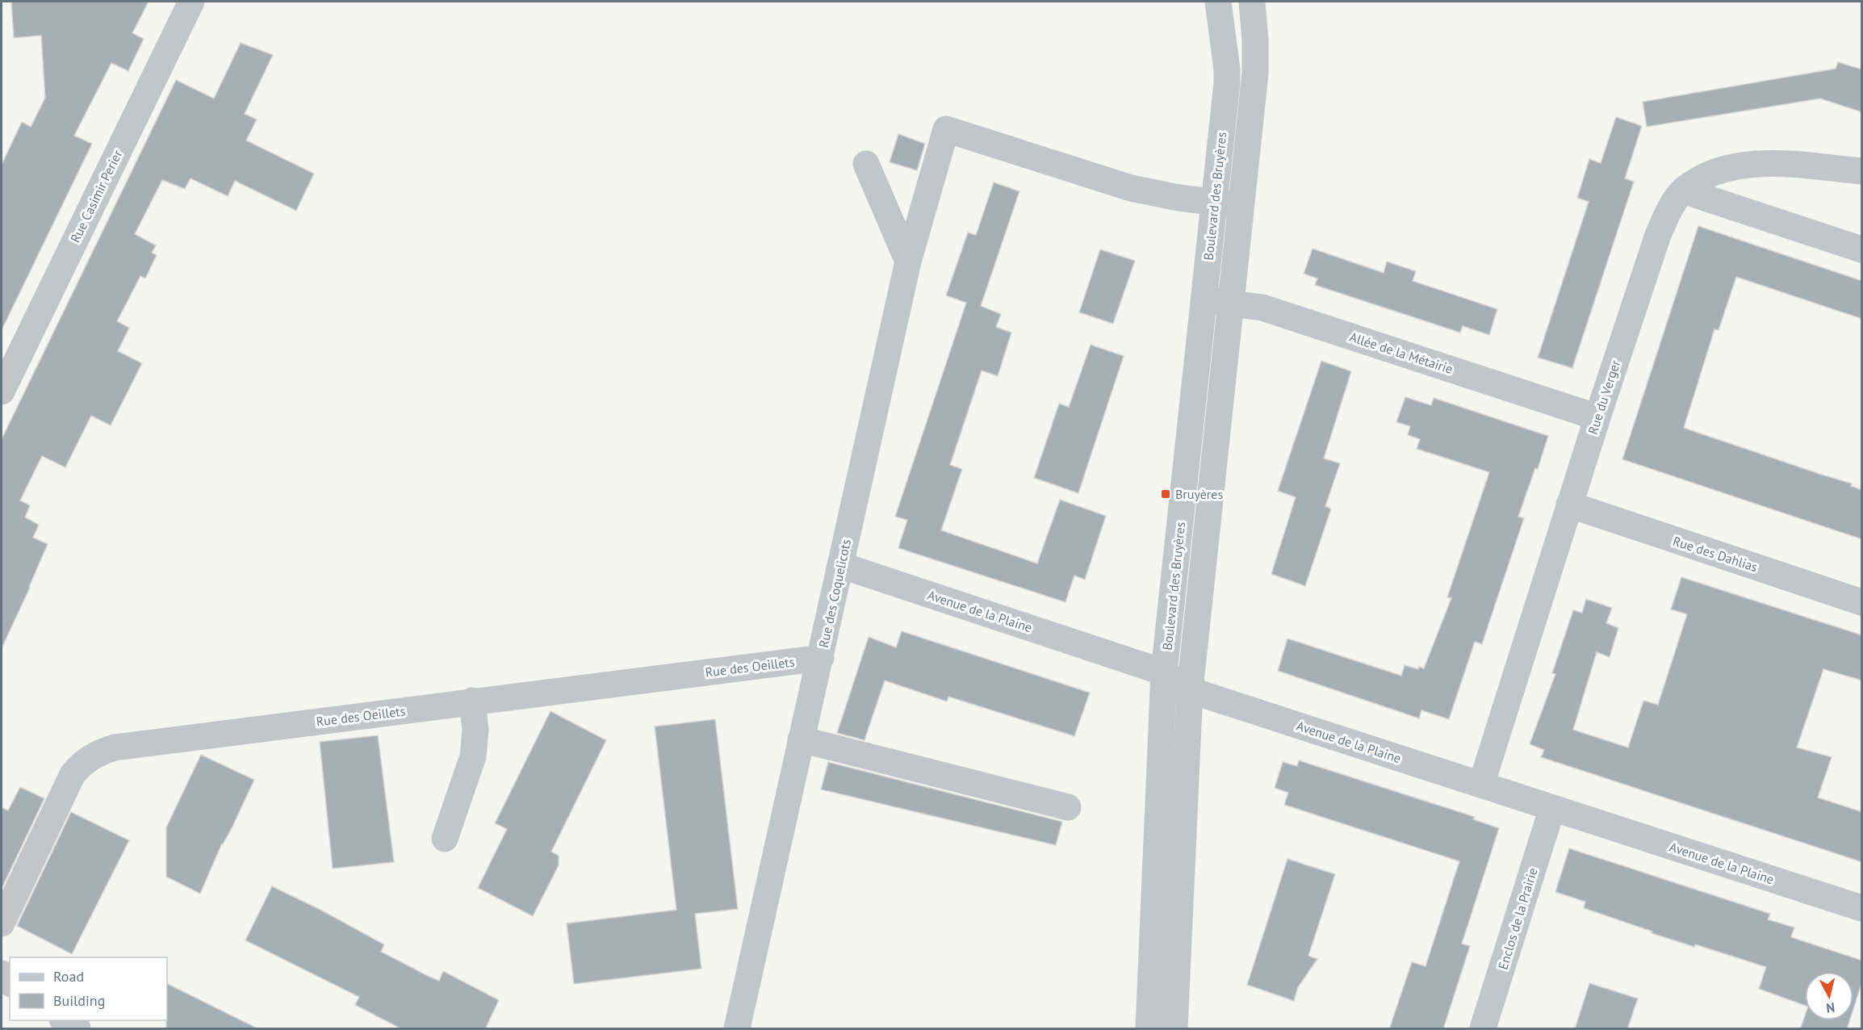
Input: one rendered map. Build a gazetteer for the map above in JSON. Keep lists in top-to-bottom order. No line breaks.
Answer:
{"streets":{"street":["Rue Casimir Perier","Boulevard des Bruyères","Allée de la Métairie","Rue du Verger","Rue des Dahlias","Rue des Coquelicots","Avenue de la Plaine","Rue des Oeillets","Enclos de la Prairie"]},"crossings":[["Boulevard des Bruyères","Allée de la Métairie"],["Boulevard des Bruyères","Rue des Coquelicots"],["Boulevard des Bruyères","Avenue de la Plaine"],["Allée de la Métairie","Rue du Verger"],["Rue du Verger","Rue des Dahlias"],["Rue du Verger","Avenue de la Plaine"],["Rue des Coquelicots","Avenue de la Plaine"],["Rue des Coquelicots","Rue des Oeillets"],["Avenue de la Plaine","Enclos de la Prairie"]],"places":{"transit":["Bruyères"]},"legend":["Road","Building"],"north":"bottom"}
